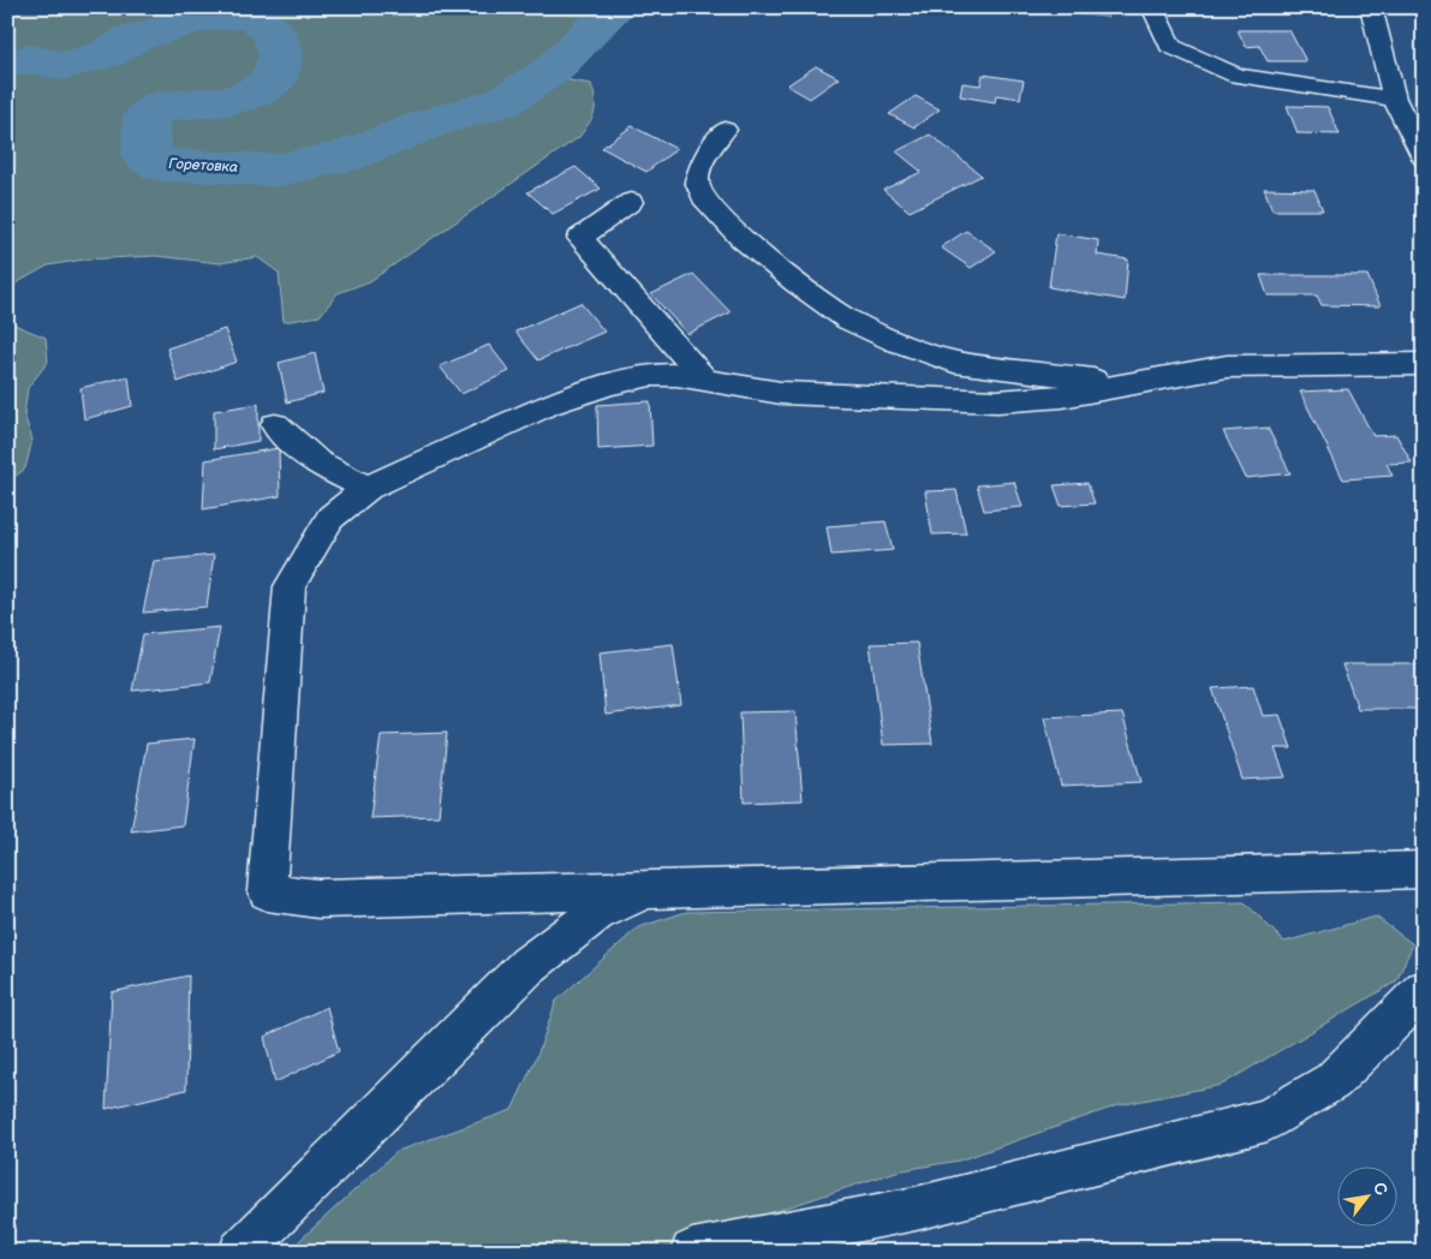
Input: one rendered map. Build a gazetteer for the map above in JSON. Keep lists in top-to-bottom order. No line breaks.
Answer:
{"water":["Горетовка"],"north":"top right"}
